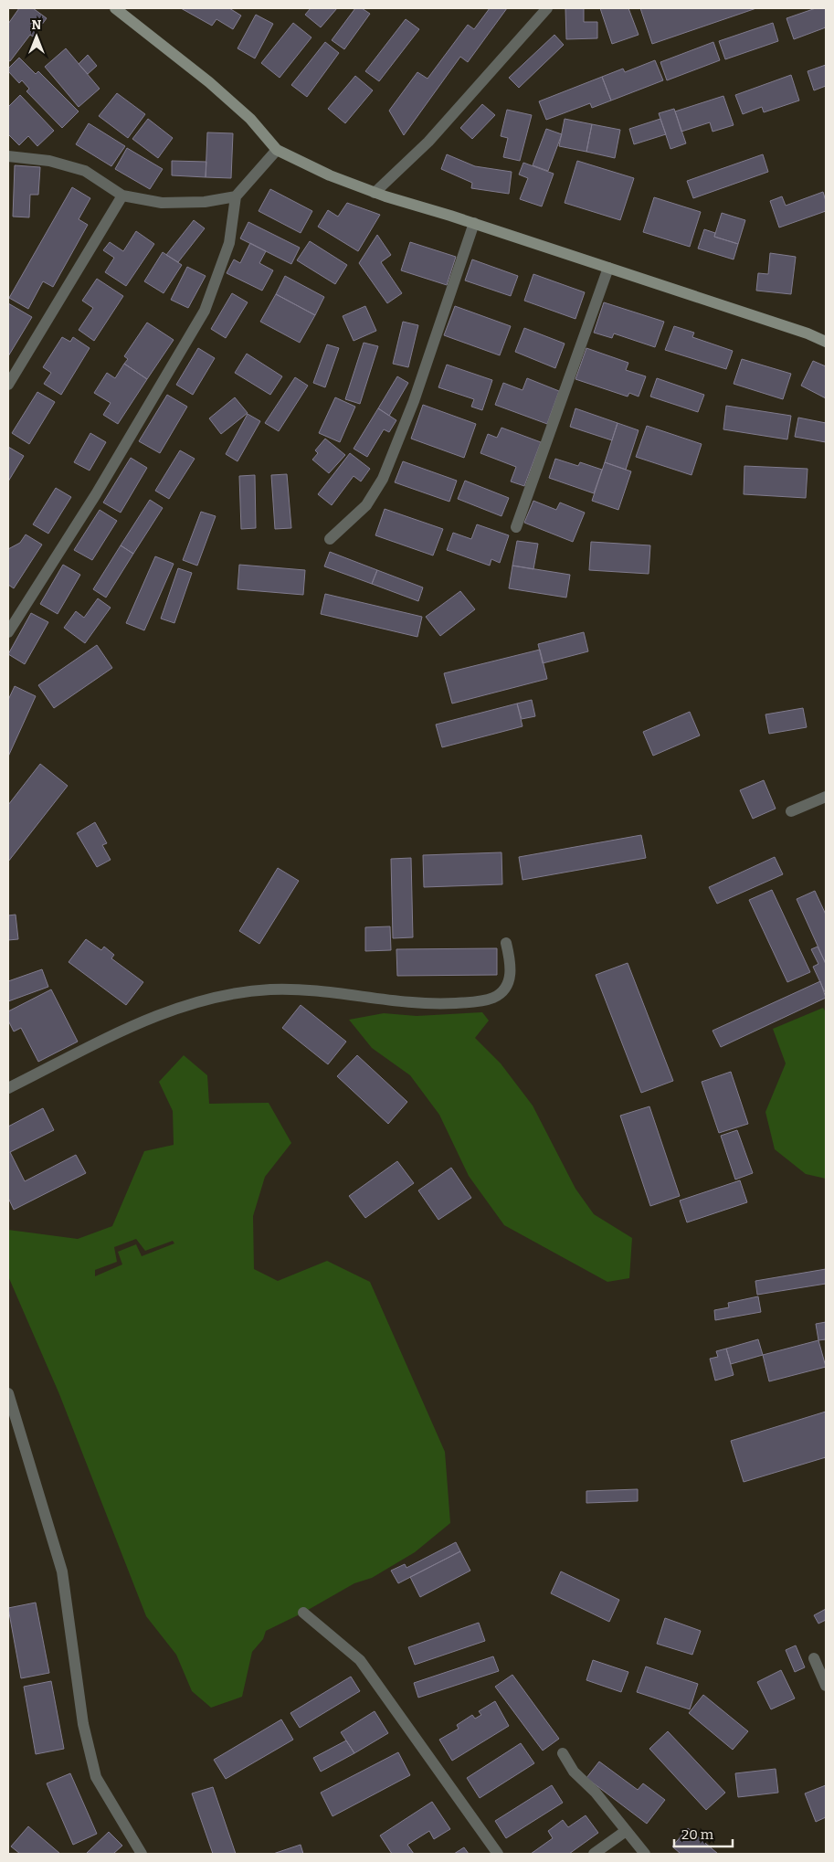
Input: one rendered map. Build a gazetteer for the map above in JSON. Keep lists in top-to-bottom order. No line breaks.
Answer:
{"scale_bar":"20 m","north":"top"}
